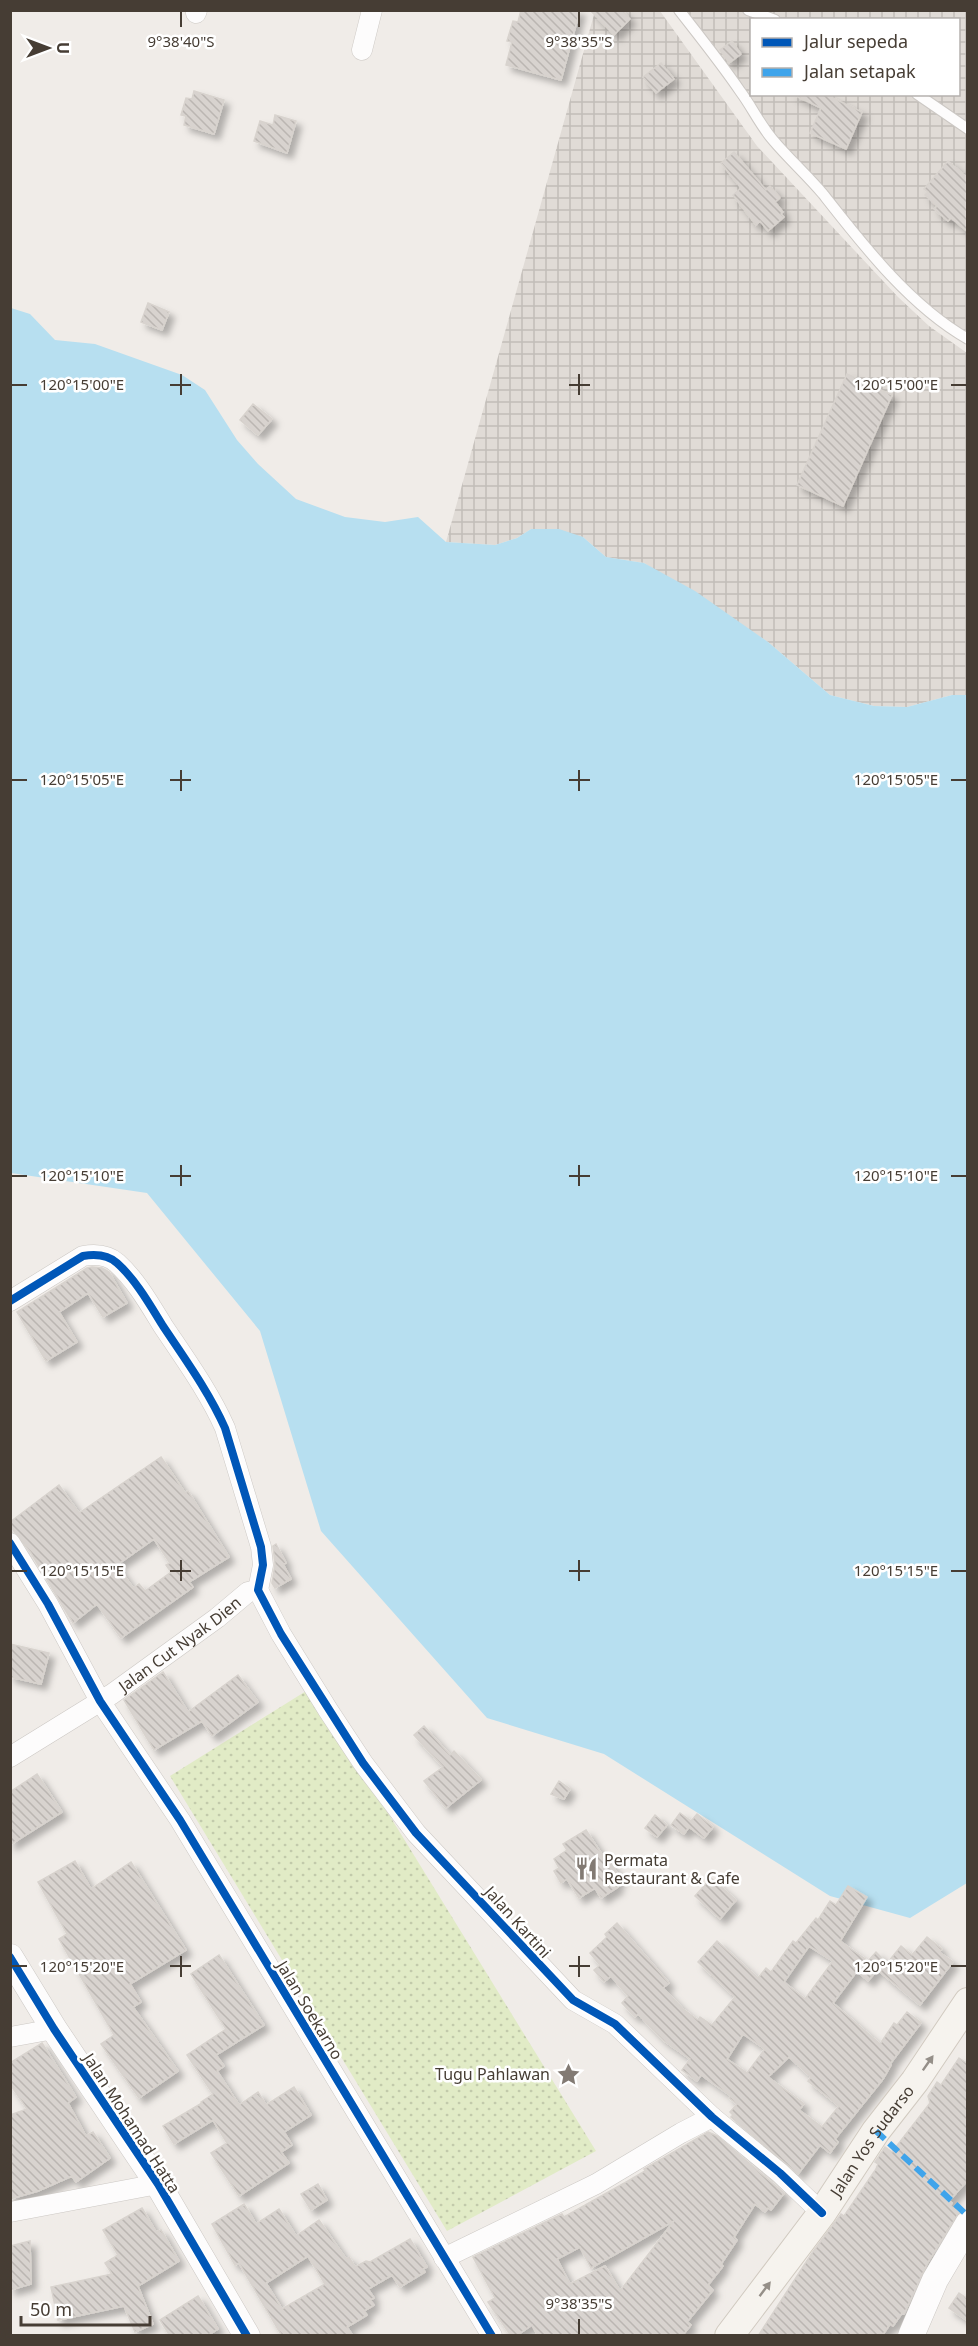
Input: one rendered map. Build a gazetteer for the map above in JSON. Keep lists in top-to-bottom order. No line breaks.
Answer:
{"streets":{"main road":["Jalan Yos Sudarso"],"street":["Jalan Cut Nyak Dien","Jalan Kartini","Jalan Soekarno","Jalan Mohamad Hatta"]},"crossings":[["Jalan Cut Nyak Dien","Jalan Kartini"],["Jalan Cut Nyak Dien","Jalan Soekarno"],["Jalan Kartini","Jalan Yos Sudarso"]],"one_way":["Jalan Yos Sudarso"],"places":{"restaurant":["Permata Restaurant & Cafe"],"place":["Tugu Pahlawan"]},"legend":["Jalur sepeda","Jalan setapak"],"scale_bar":"50 m","north":"right","coordinates":["9°38'40\"S","9°38'35\"S","120°15'00\"E","120°15'05\"E","120°15'10\"E","120°15'15\"E","120°15'20\"E"]}
